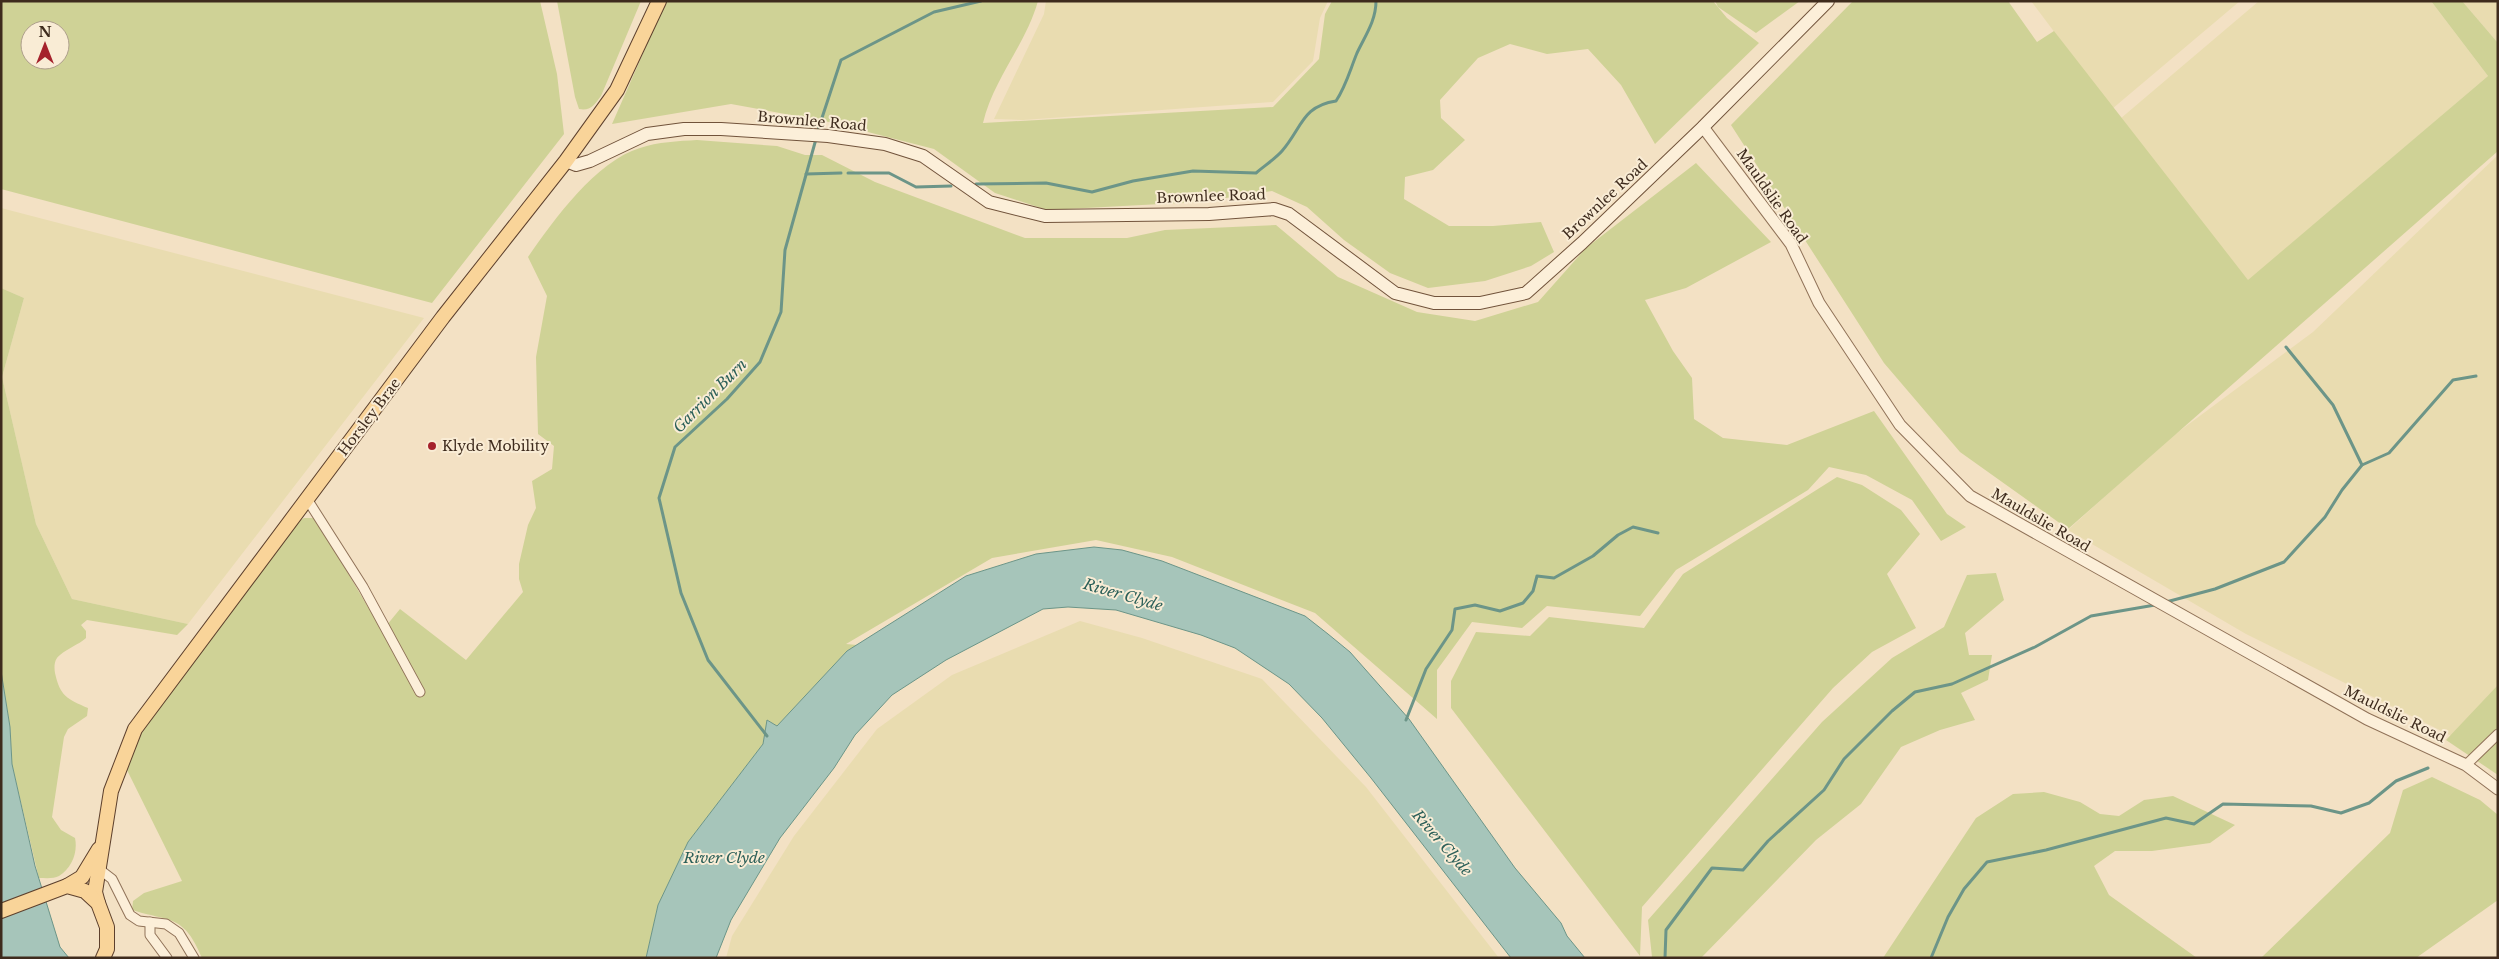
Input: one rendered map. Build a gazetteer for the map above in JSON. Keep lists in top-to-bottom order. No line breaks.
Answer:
{"streets":{"main road":["Brownlee Road","Horsley Brae"],"street":["Mauldslie Road"]},"crossings":[["Brownlee Road","Mauldslie Road"],["Brownlee Road","Horsley Brae"]],"water":["Garrion Burn","River Clyde"],"places":["Klyde Mobility"],"north":"top"}
